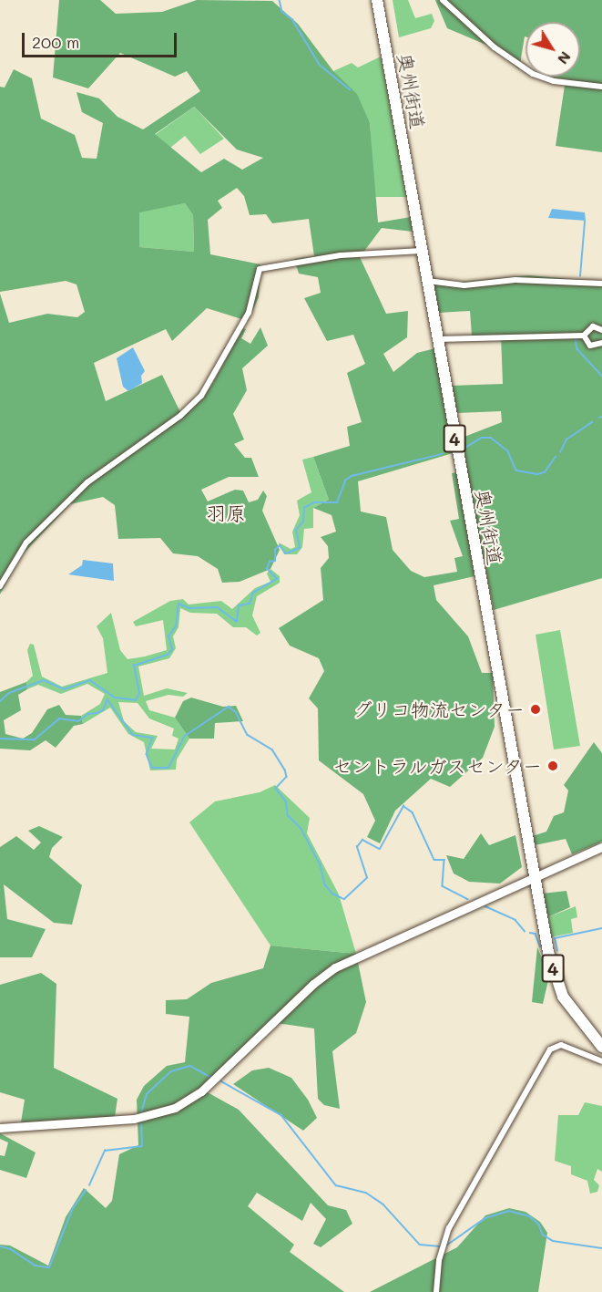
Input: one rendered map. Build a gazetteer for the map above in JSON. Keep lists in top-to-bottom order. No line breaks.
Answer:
{"streets":{"highway":["奥州街道","4"]},"districts":["羽原"],"places":["グリコ物流センター","セントラルガスセンター"],"scale_bar":"200 m","north":"bottom right"}
